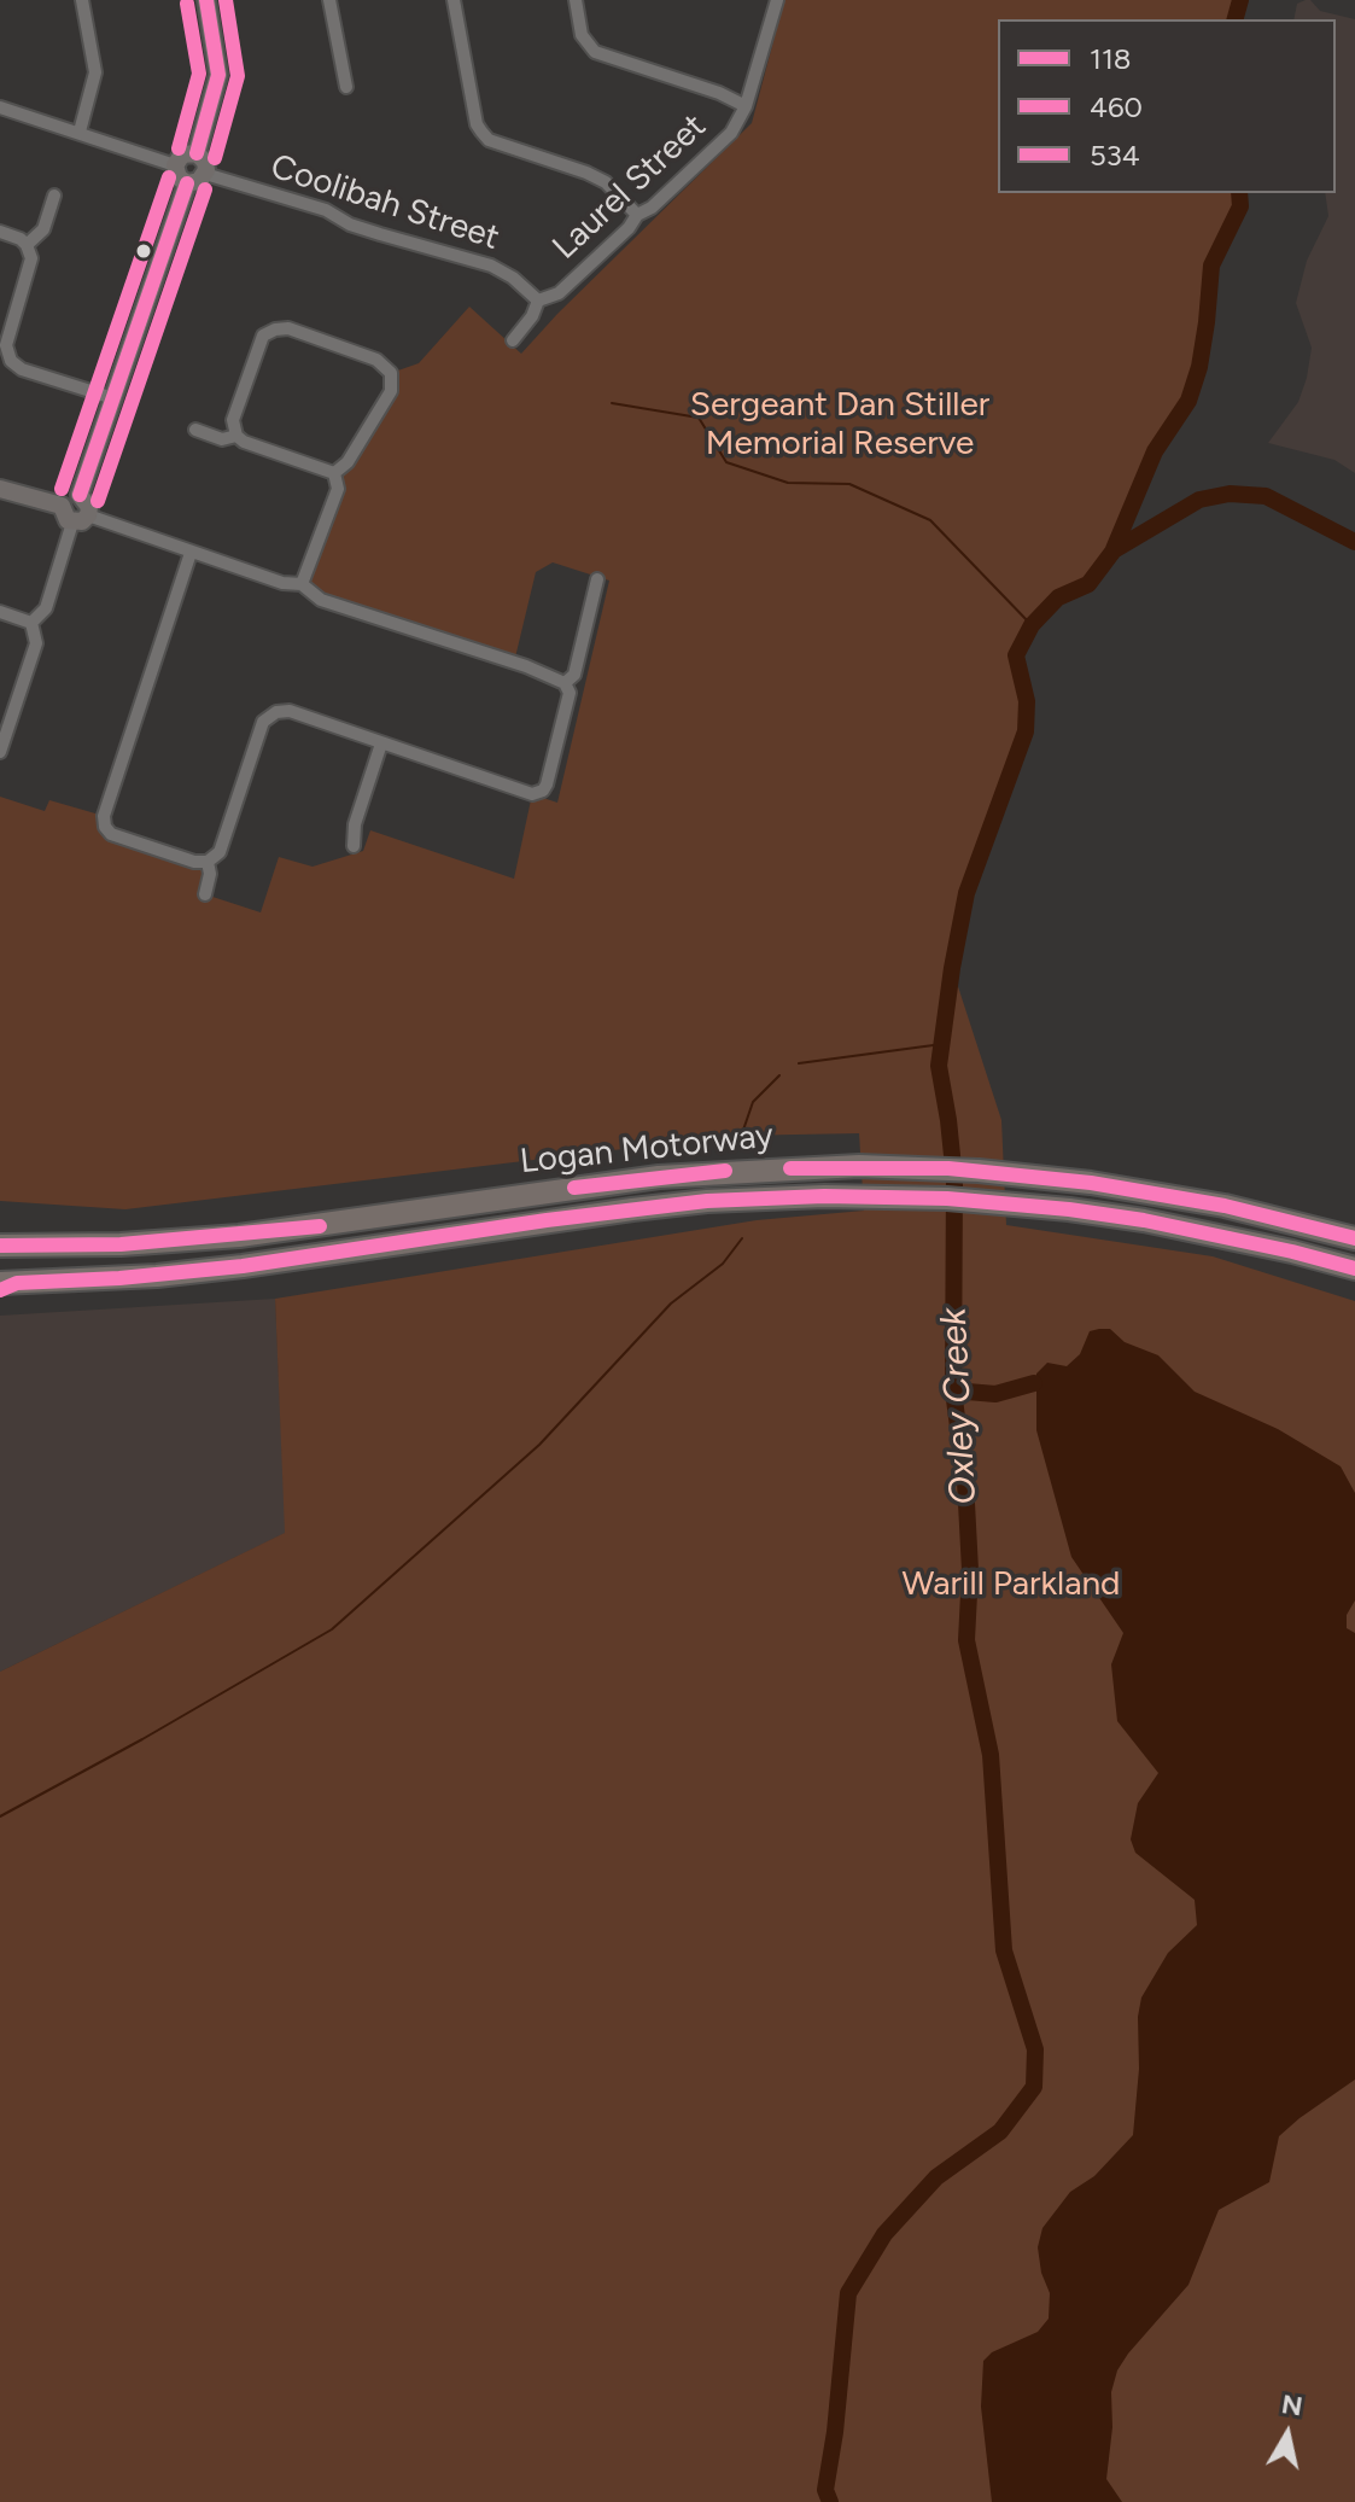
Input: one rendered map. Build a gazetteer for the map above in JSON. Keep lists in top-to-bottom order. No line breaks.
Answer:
{"streets":{"highway":["Logan Motorway"],"street":["Laurel Street","Coolibah Street"]},"crossings":[["Laurel Street","Coolibah Street"]],"water":["Oxley Creek"],"parks":["Sergeant Dan Stiller Memorial Reserve","Warill Parkland"],"lines":["transit line 118","transit line 460","transit line 534"],"legend":["118","460","534"],"north":"top"}
